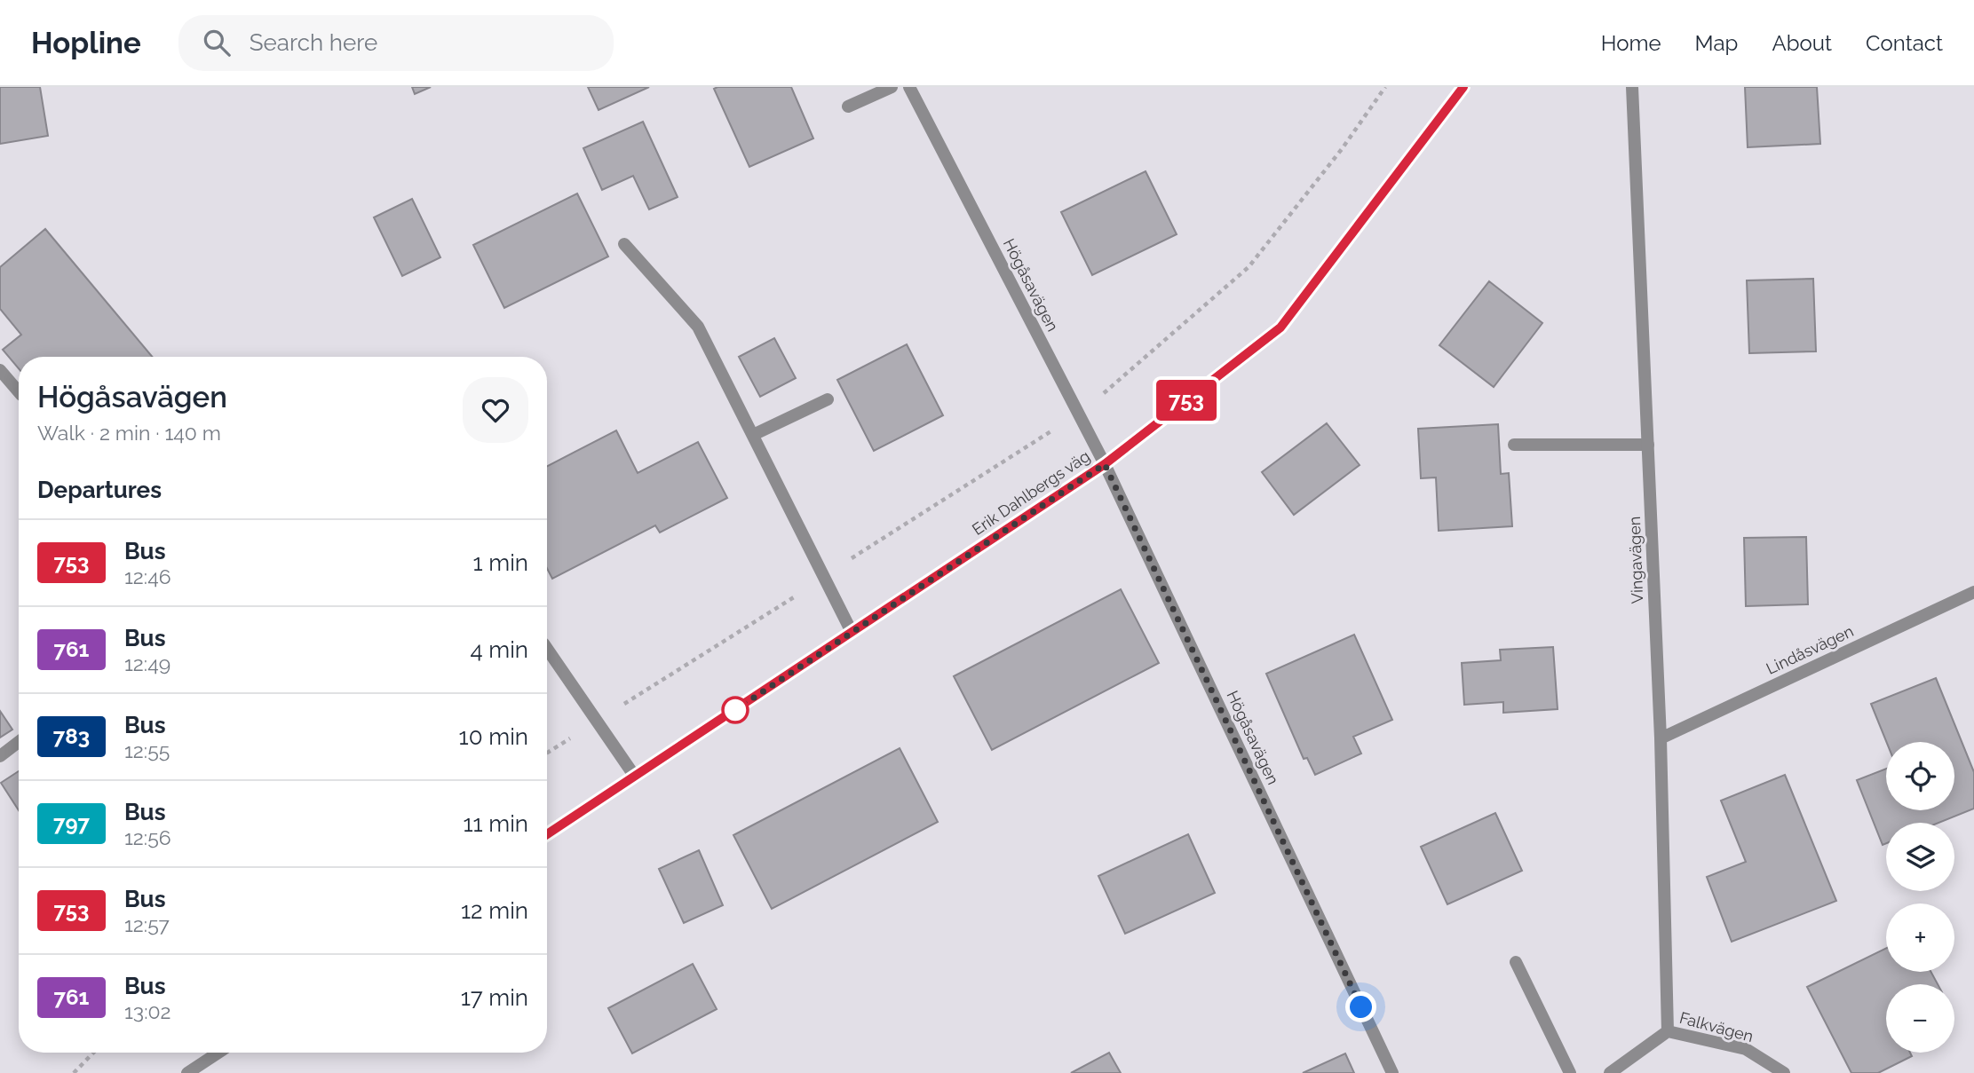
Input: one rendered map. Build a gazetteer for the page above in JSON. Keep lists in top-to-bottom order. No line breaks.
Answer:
{"streets":{"street":["Högåsavägen","Erik Dahlbergs väg","Vingavägen","Lindåsvägen","Falkvägen"]},"crossings":[["Högåsavägen","Erik Dahlbergs väg"],["Vingavägen","Lindåsvägen"],["Vingavägen","Falkvägen"]],"lines":["bus line 753"],"page":{"header":"Hopline","search":"Search here","nav":["Home","Map","About","Contact"],"on_map":"753","heading":[["Högåsavägen","Walk · 2 min · 140 m"],"Departures"],"list":[{"mark":"753","name":"Bus","note":"12:46","value":"1 min"},{"mark":"761","name":"Bus","note":"12:49","value":"4 min"},{"mark":"783","name":"Bus","note":"12:55","value":"10 min"},{"mark":"797","name":"Bus","note":"12:56","value":"11 min"},{"mark":"753","name":"Bus","note":"12:57","value":"12 min"},{"mark":"761","name":"Bus","note":"13:02","value":"17 min"}],"map_buttons":["+","−"]}}
